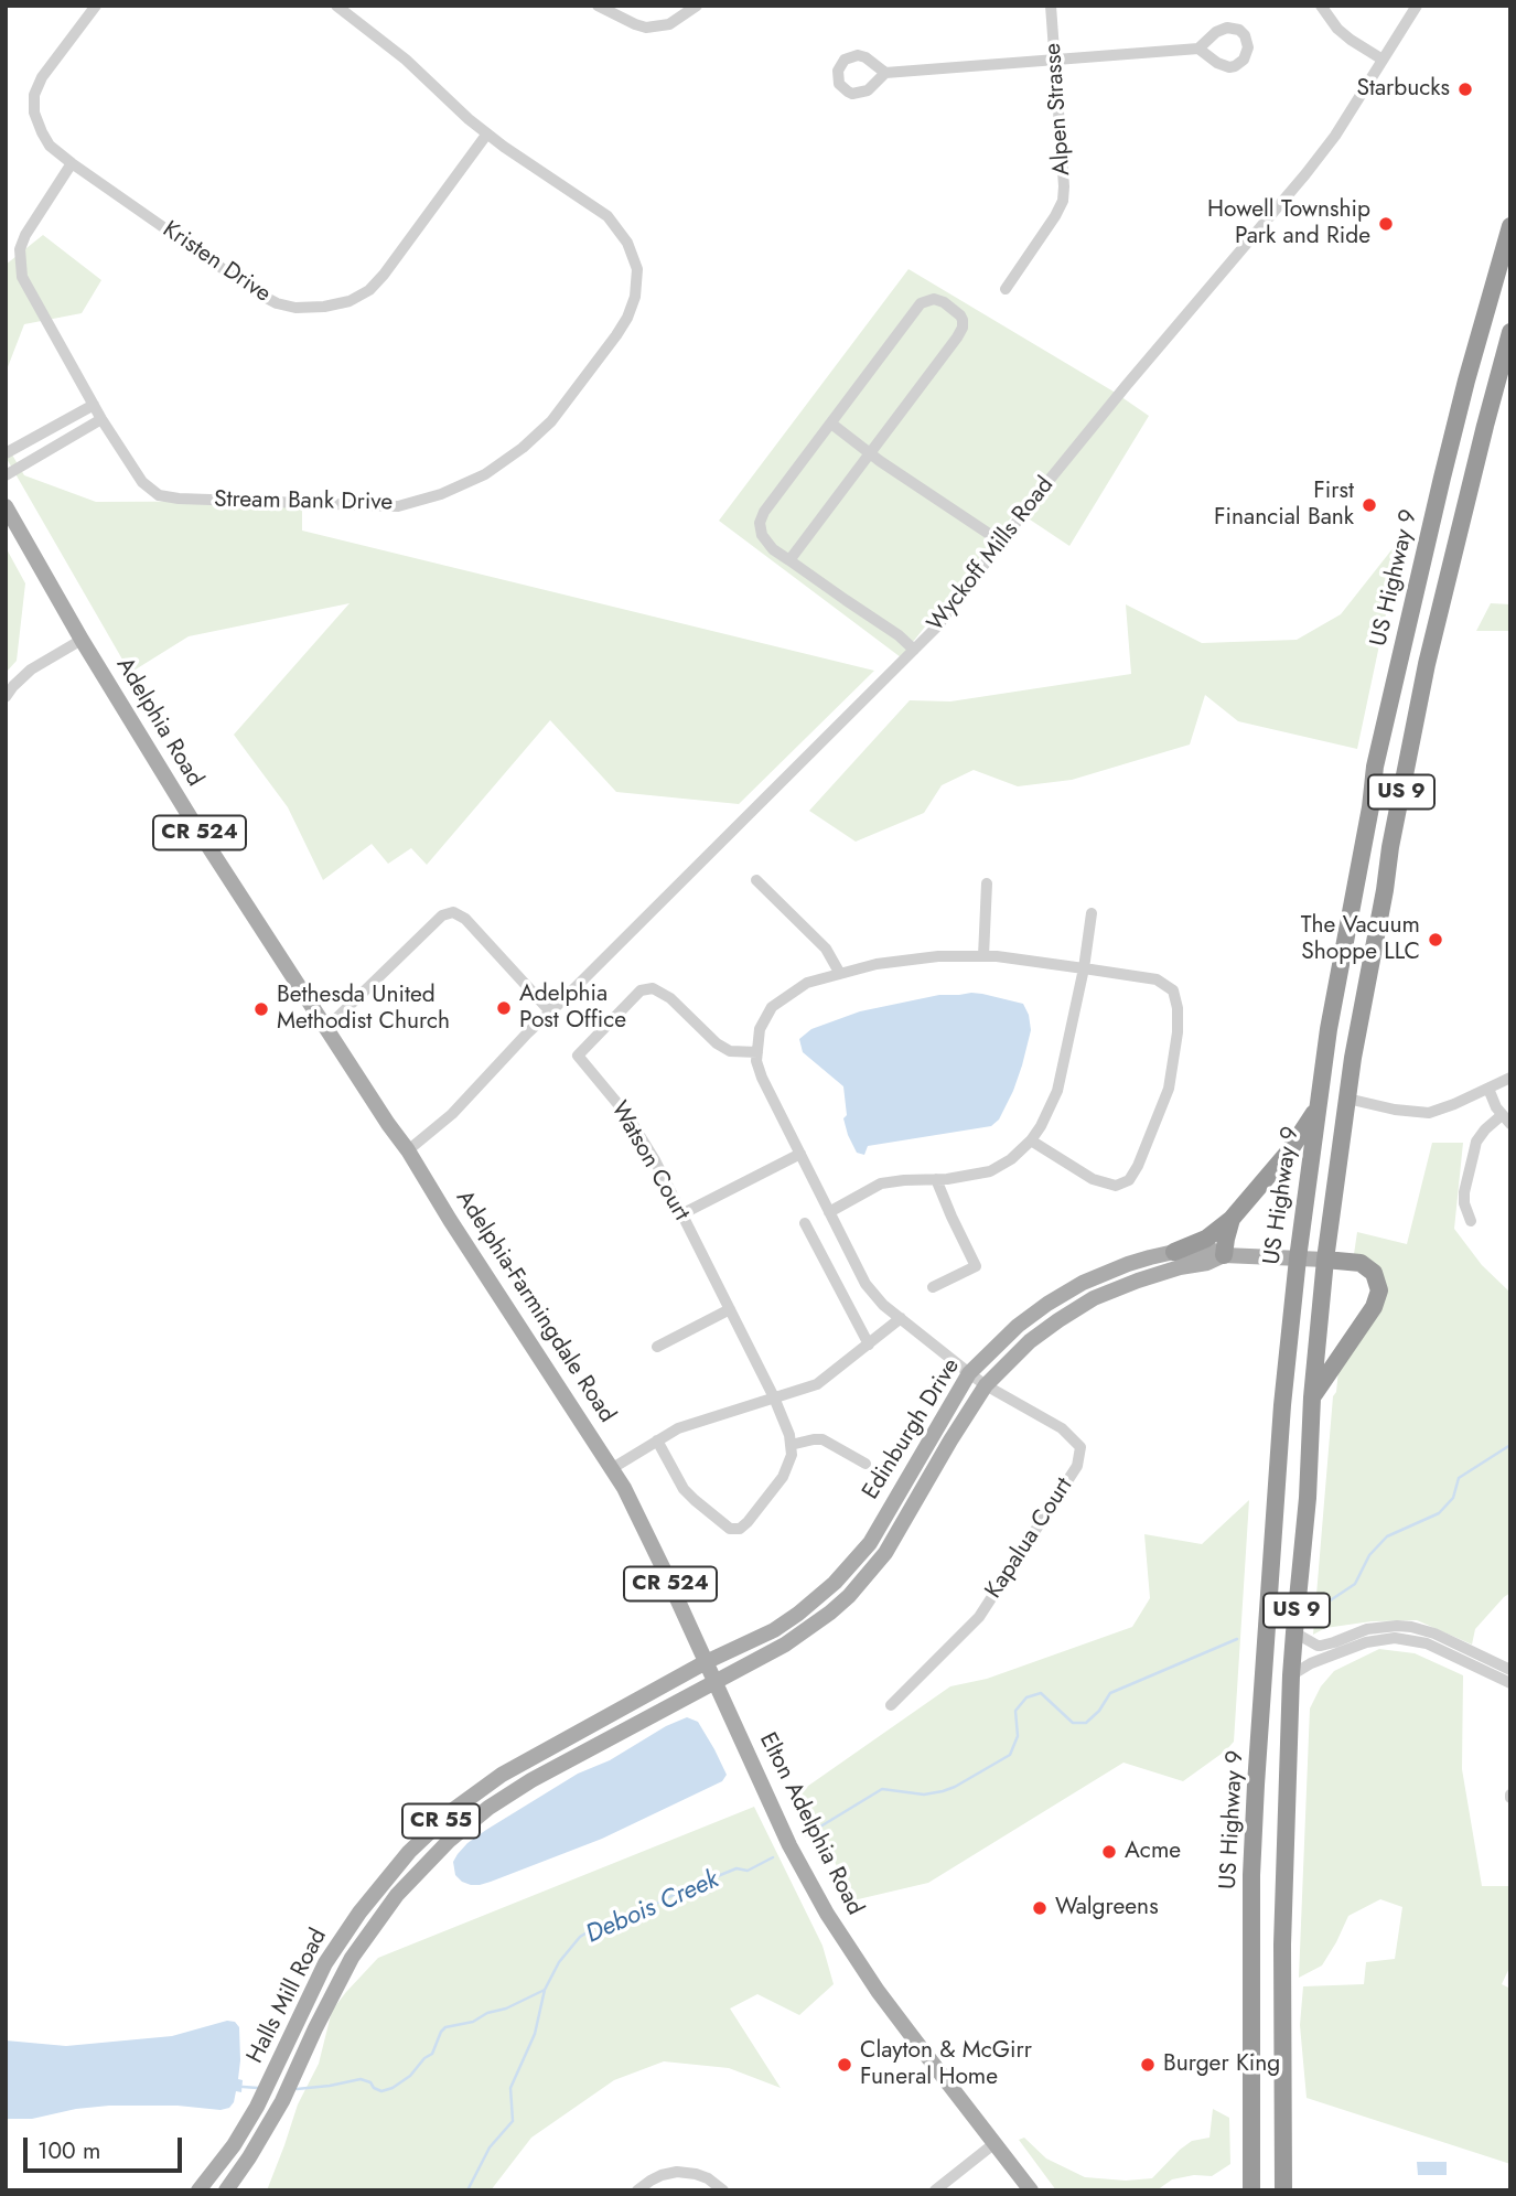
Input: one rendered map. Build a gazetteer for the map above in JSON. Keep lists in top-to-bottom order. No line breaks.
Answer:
{"streets":{"highway":["US Highway 9","US 9"],"main road":["Adelphia Road","CR 524","Adelphia-Farmingdale Road","Edinburgh Drive","CR 55","Elton Adelphia Road","Halls Mill Road"],"street":["Alpen Strasse","Kristen Drive","Stream Bank Drive","Wyckoff Mills Road","Watson Court","Kapalua Court"]},"crossings":[["Kristen Drive","Stream Bank Drive"],["Wyckoff Mills Road","Adelphia Road"],["Wyckoff Mills Road","Adelphia-Farmingdale Road"],["US Highway 9","Edinburgh Drive"],["Adelphia Road","Adelphia-Farmingdale Road"],["US 9","Edinburgh Drive"],["Adelphia-Farmingdale Road","Elton Adelphia Road"],["Edinburgh Drive","Kapalua Court"],["Edinburgh Drive","Elton Adelphia Road"],["Edinburgh Drive","Halls Mill Road"],["Elton Adelphia Road","Halls Mill Road"]],"water":["Debois Creek"],"places":["Starbucks","Howell Township Park and Ride","First Financial Bank","The Vacuum Shoppe LLC","Adelphia Post Office","Bethesda United Methodist Church","Acme","Walgreens","Clayton & McGirr Funeral Home","Burger King"],"scale_bar":"100 m"}
